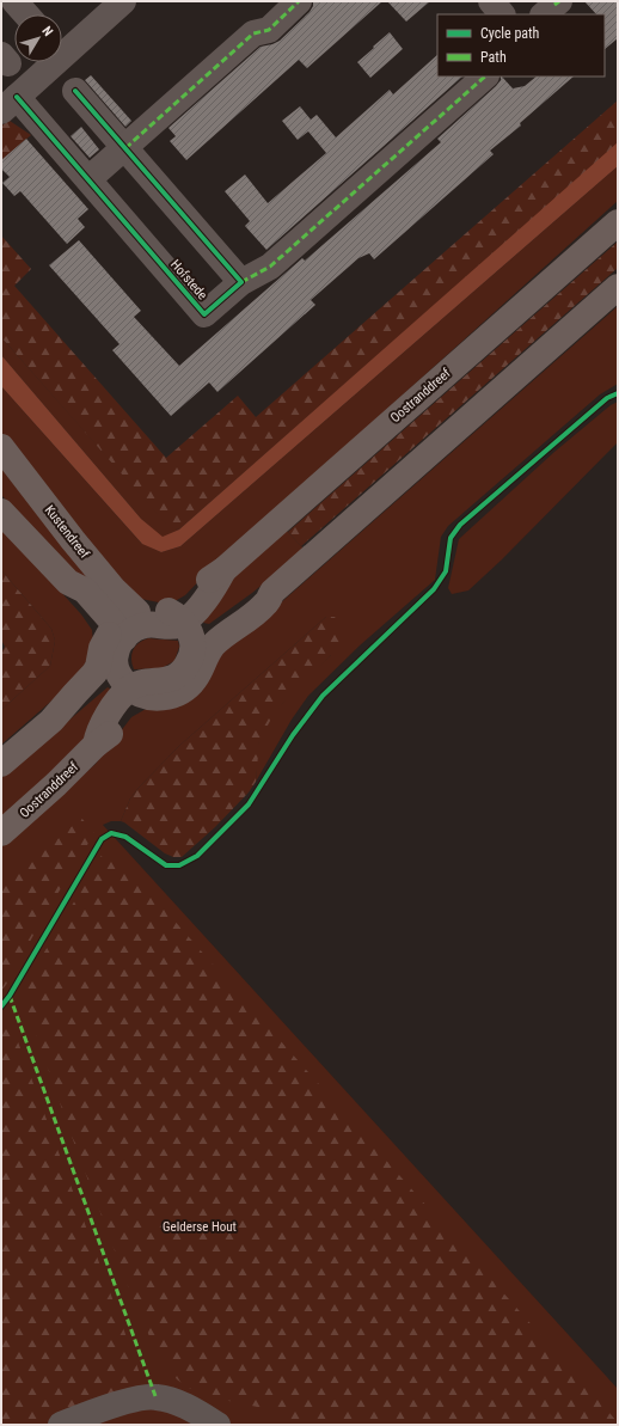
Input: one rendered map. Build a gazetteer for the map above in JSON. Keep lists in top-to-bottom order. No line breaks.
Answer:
{"streets":{"main road":["Oostranddreef","Kustendreef"],"street":["Hofstede"]},"parks":["Gelderse Hout"],"legend":["Cycle path","Path"],"north":"top right"}
